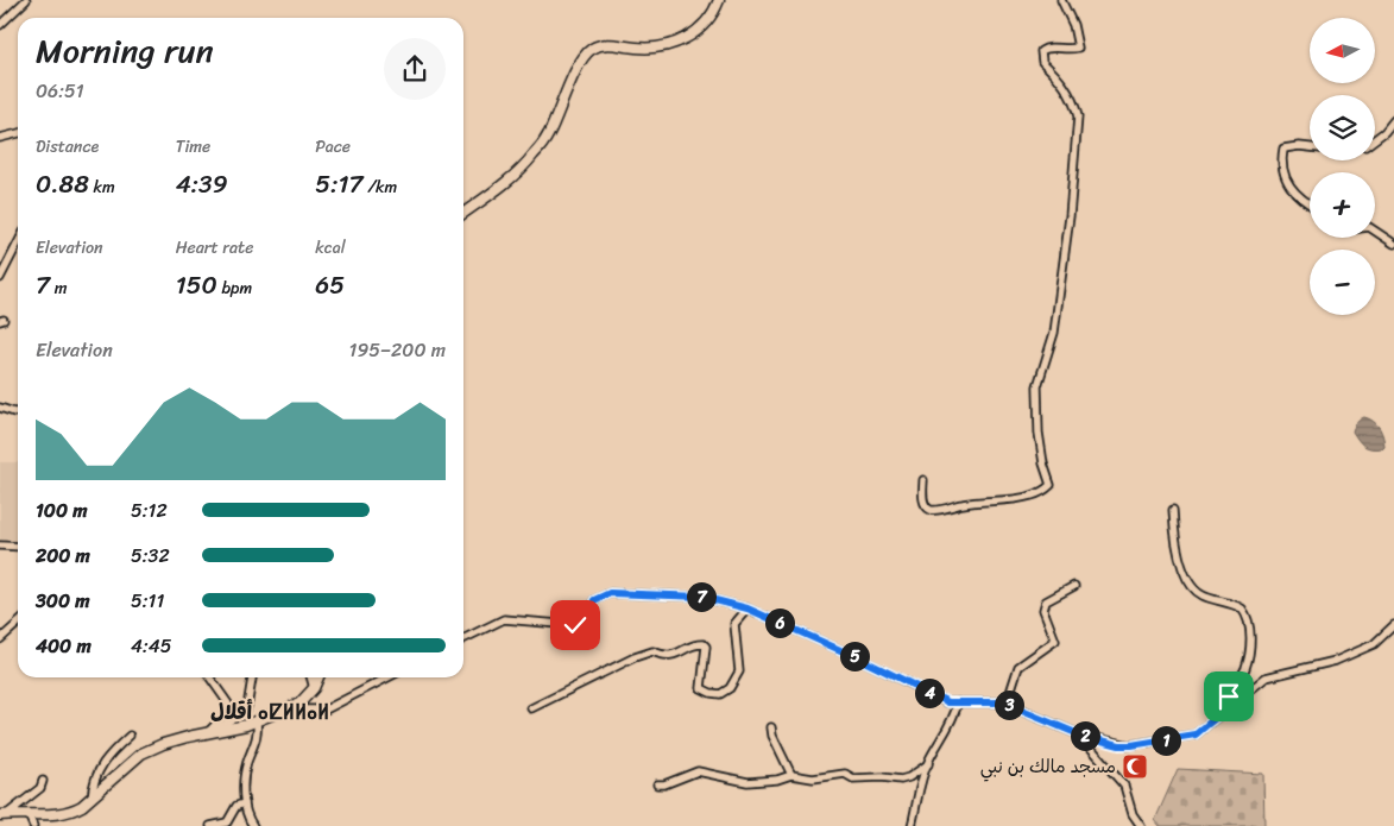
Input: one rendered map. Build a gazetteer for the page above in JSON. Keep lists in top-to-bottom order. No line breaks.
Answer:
{"districts":["أقلال ⴰⵇⵍⵍⴰⵍ"],"places":{"mosque":["مسجد مالك بن نبي"]},"north":"left","page":{"map_buttons":["+","−"],"heading":["Morning run","06:51"],"stats":[["Distance","0.88 km"],["Time","4:39"],["Pace","5:17 /km"],["Elevation","7 m"],["Heart rate","150 bpm"],["kcal","65"]],"chart":["Elevation","195–200 m"],"list":[{"name":"100 m","note":"5:12"},{"name":"200 m","note":"5:32"},{"name":"300 m","note":"5:11"},{"name":"400 m","note":"4:45"}],"pins":["7","6","5","4","3","2","1"]}}
